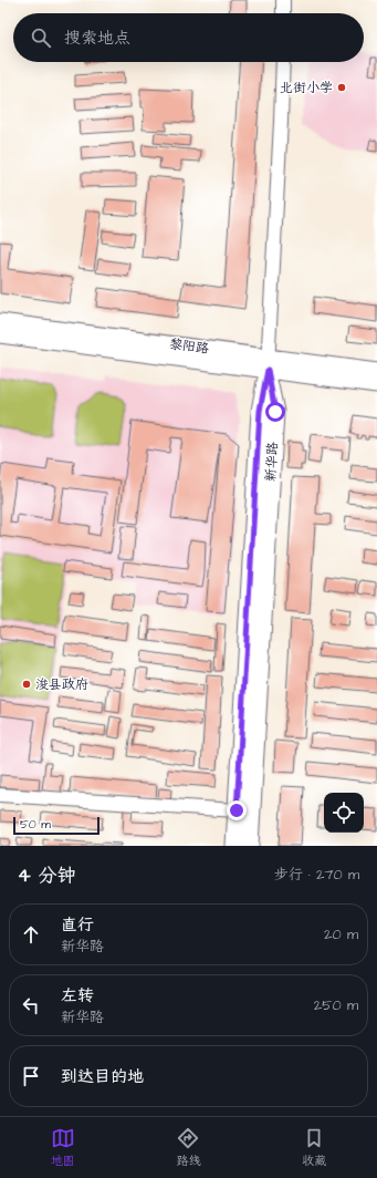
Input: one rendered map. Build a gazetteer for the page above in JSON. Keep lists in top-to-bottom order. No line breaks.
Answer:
{"streets":{"main road":["黎阳路","新华路"]},"crossings":[["黎阳路","新华路"]],"places":["北街小学","浚县政府"],"scale_bar":"50 m","page":{"search":"搜索地点","scale":"50 m","heading":["4 分钟","步行 · 270 m"],"list":[["直行","新华路","20 m"],["左转","新华路","250 m"],"到达目的地"],"nav":["地图","路线","收藏"]}}
